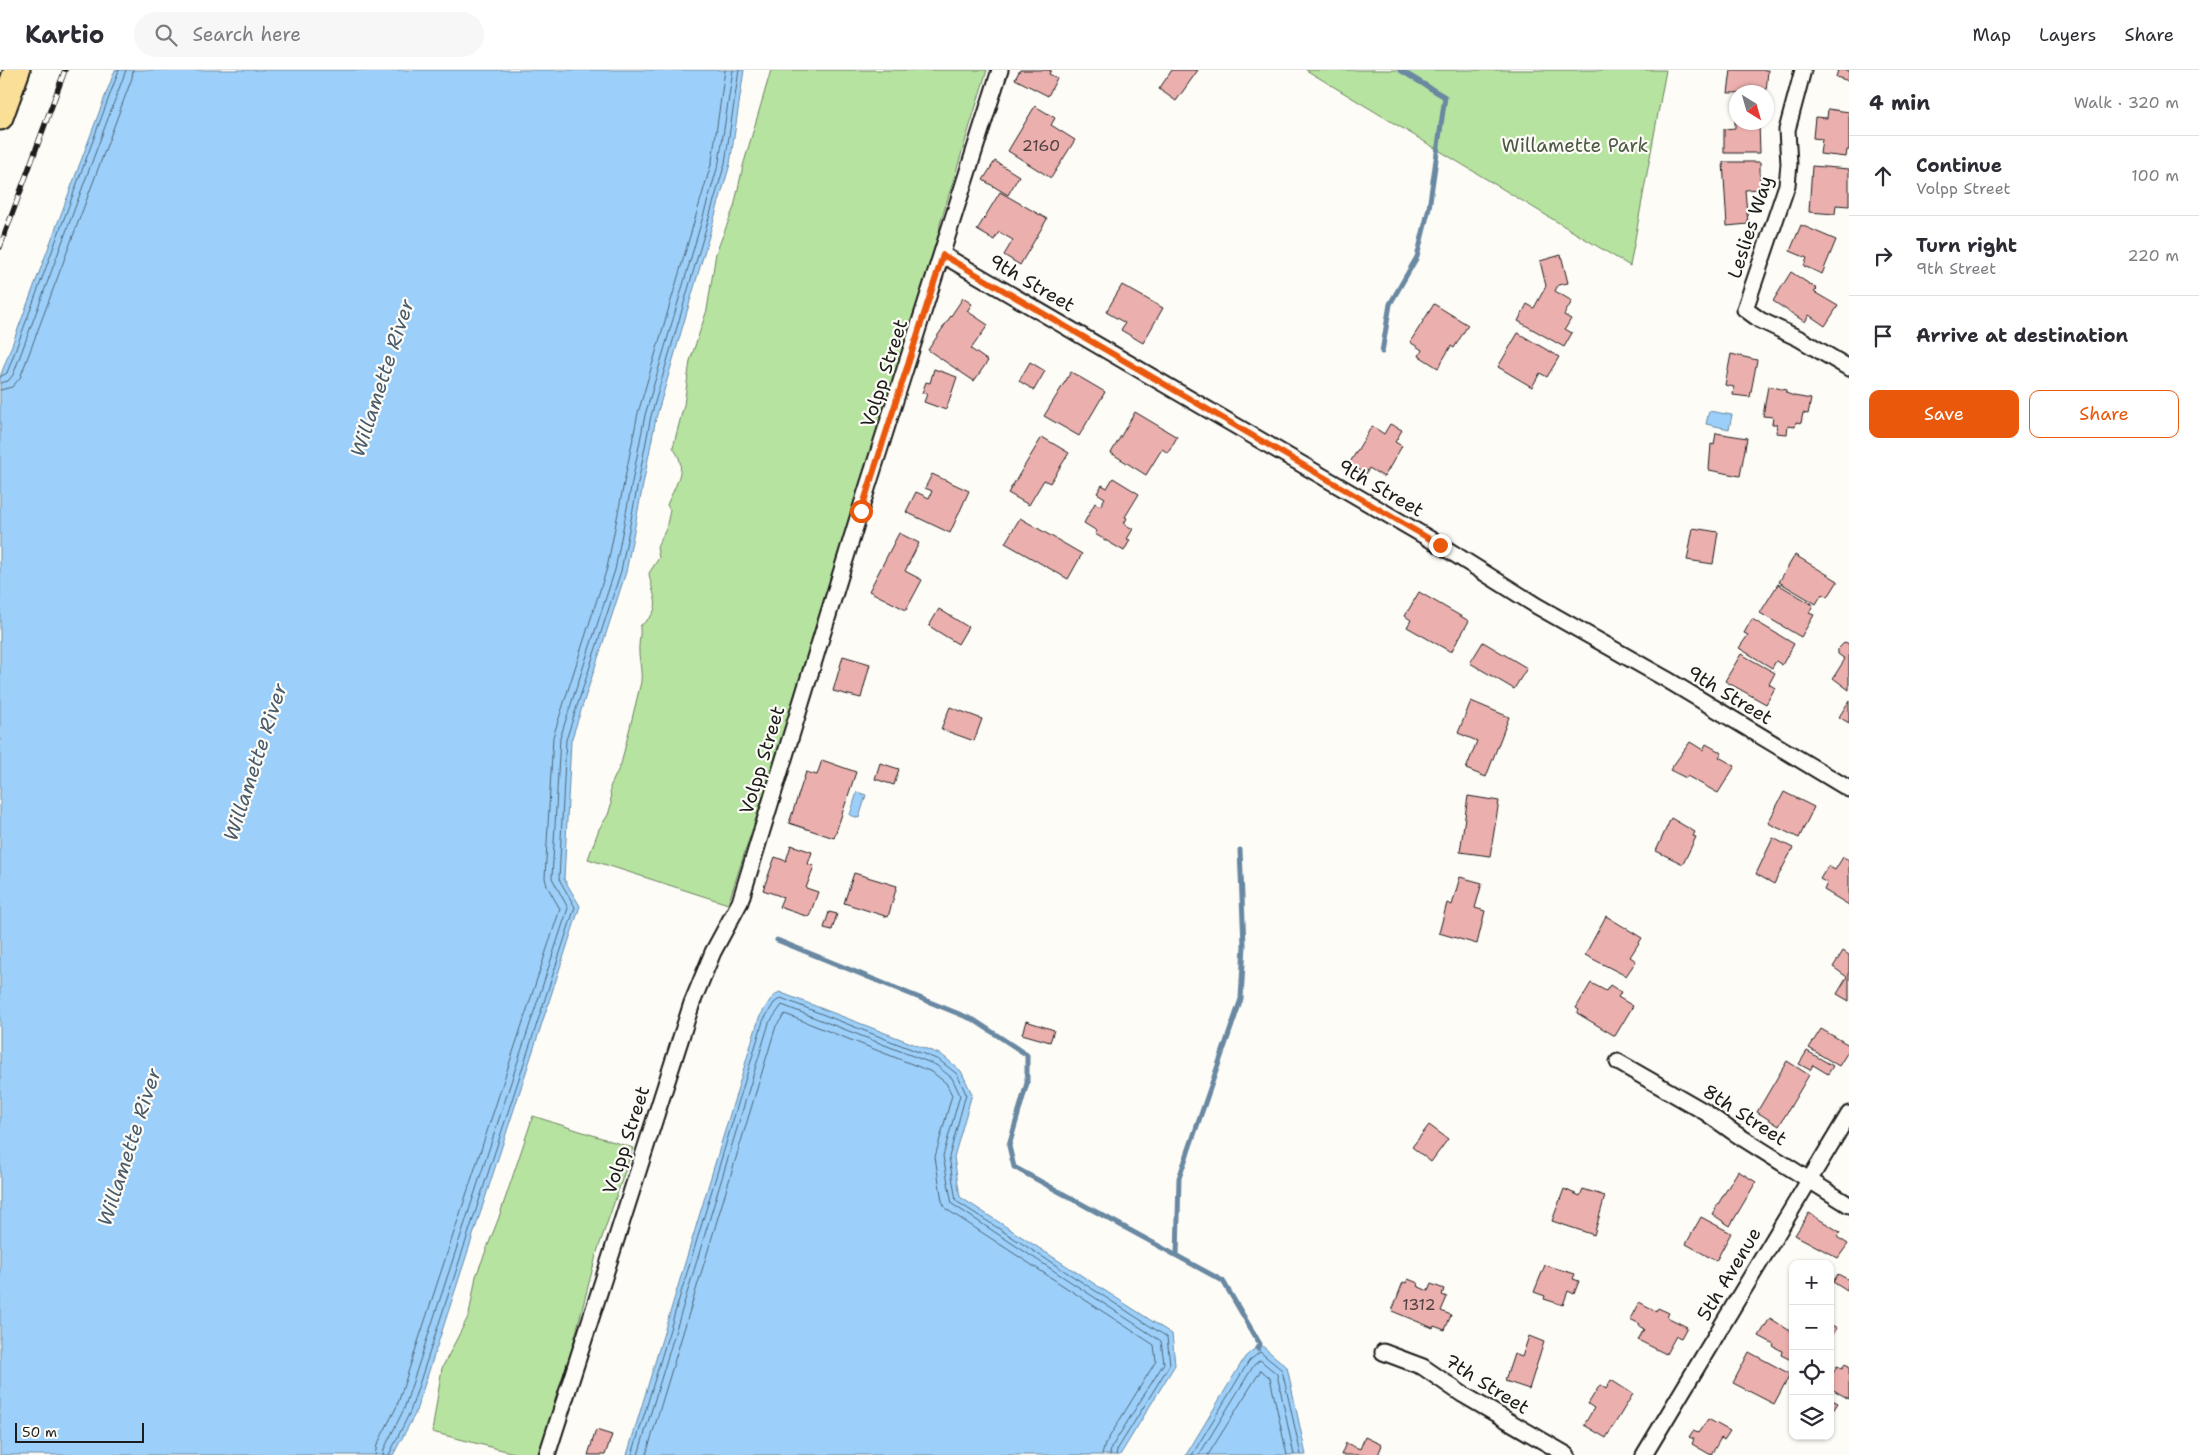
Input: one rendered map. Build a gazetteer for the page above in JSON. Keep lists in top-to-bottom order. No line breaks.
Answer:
{"streets":{"street":["Leslies Way","9th Street","Volpp Street","8th Street","5th Avenue","7th Street"]},"crossings":[["9th Street","Volpp Street"],["8th Street","5th Avenue"]],"water":["Willamette River"],"parks":["Willamette Park"],"house_numbers":["2160","1312"],"scale_bar":"50 m","north":"bottom right","page":{"header":"Kartio","search":"Search here","nav":["Map","Layers","Share"],"heading":["4 min","Walk · 320 m"],"list":[["Continue","Volpp Street","100 m"],["Turn right","9th Street","220 m"],"Arrive at destination"],"buttons":["Save","Share"],"map_buttons":["+","−"],"scale":"50 m"}}
